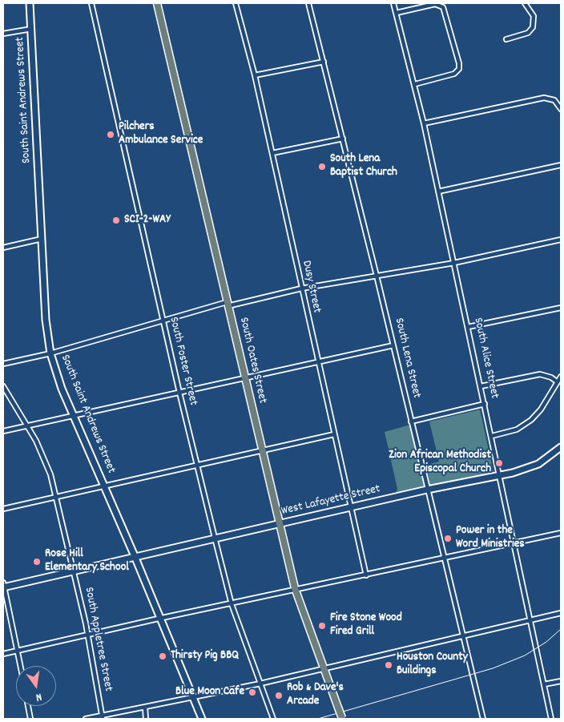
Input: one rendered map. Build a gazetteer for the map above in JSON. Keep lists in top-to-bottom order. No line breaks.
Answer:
{"streets":{"main road":["South Oates Street"],"street":["South Saint Andrews Street","Dusy Street","South Lena Street","South Alice Street","South Foster Street","West Lafayette Street","South Appletree Street"]},"crossings":[["South Saint Andrews Street","West Lafayette Street"],["Dusy Street","West Lafayette Street"],["South Lena Street","West Lafayette Street"],["South Alice Street","West Lafayette Street"],["South Oates Street","West Lafayette Street"],["South Foster Street","West Lafayette Street"],["West Lafayette Street","South Appletree Street"]],"places":["Pilchers Ambulance Service","South Lena Baptist Church","SCI-2-WAY","Zion African Methodist Episcopal Church","Power in the Word Ministries","Rose Hill Elementary School","Fire Stone Wood Fired Grill","Thirsty Pig BBQ","Houston County Buildings","Blue Moon Cafe","Rob & Dave's Arcade"],"north":"bottom"}
